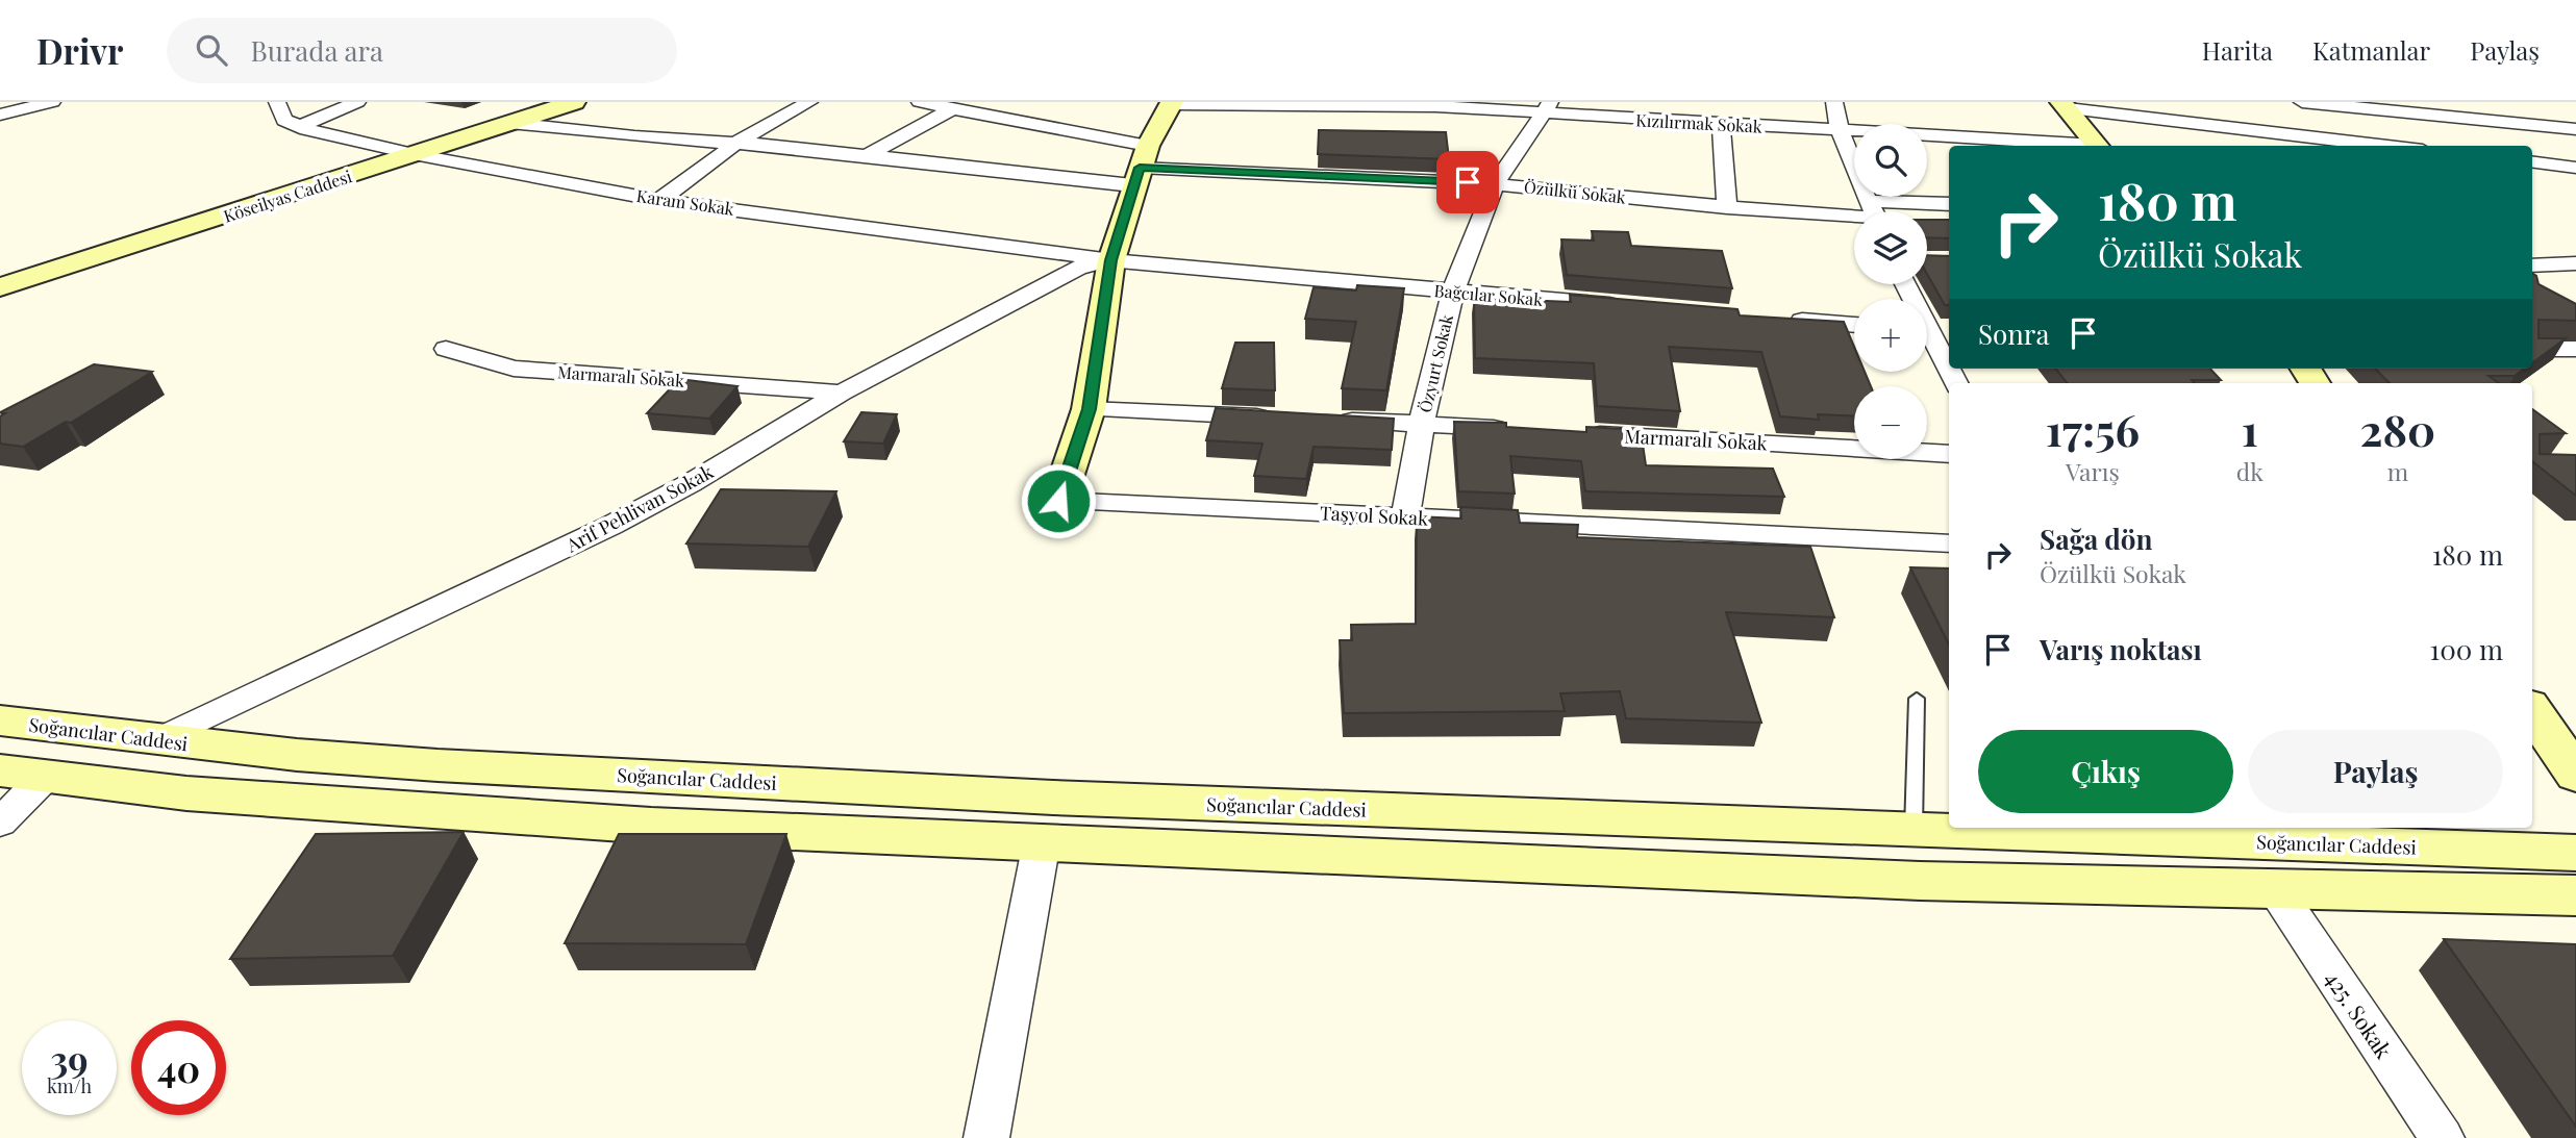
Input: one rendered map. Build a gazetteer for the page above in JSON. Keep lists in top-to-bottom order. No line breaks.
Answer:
{"streets":{"main road":["Köseilyas Caddesi","Soğancılar Caddesi"],"street":["Kızılırmak Sokak","Özülkü Sokak","Karam Sokak","Bağcılar Sokak","Özyurt Sokak","Marmaralı Sokak","Arif Pehlivan Sokak","Taşyol Sokak","425. Sokak"]},"crossings":[["Kızılırmak Sokak","Özyurt Sokak"],["Özülkü Sokak","Özyurt Sokak"],["Köseilyas Caddesi","Karam Sokak"],["Karam Sokak","Bağcılar Sokak"],["Karam Sokak","Arif Pehlivan Sokak"],["Bağcılar Sokak","Özyurt Sokak"],["Bağcılar Sokak","Arif Pehlivan Sokak"],["Özyurt Sokak","Taşyol Sokak"],["Marmaralı Sokak","Arif Pehlivan Sokak"],["Arif Pehlivan Sokak","Soğancılar Caddesi"]],"page":{"header":"Drivr","search":"Burada ara","nav":["Harita","Katmanlar","Paylaş"],"map_buttons":["+","−"],"turn":["180 m","Özülkü Sokak"],"then":"Sonra","eta":["17:56","Varış","1","dk","280","m"],"list":[{"name":"Sağa dön","note":"Özülkü Sokak","value":"180 m"},{"name":"Varış noktası","value":"100 m"}],"buttons":["Çıkış","Paylaş"],"speed":"39 km/h","limit":"40"}}
